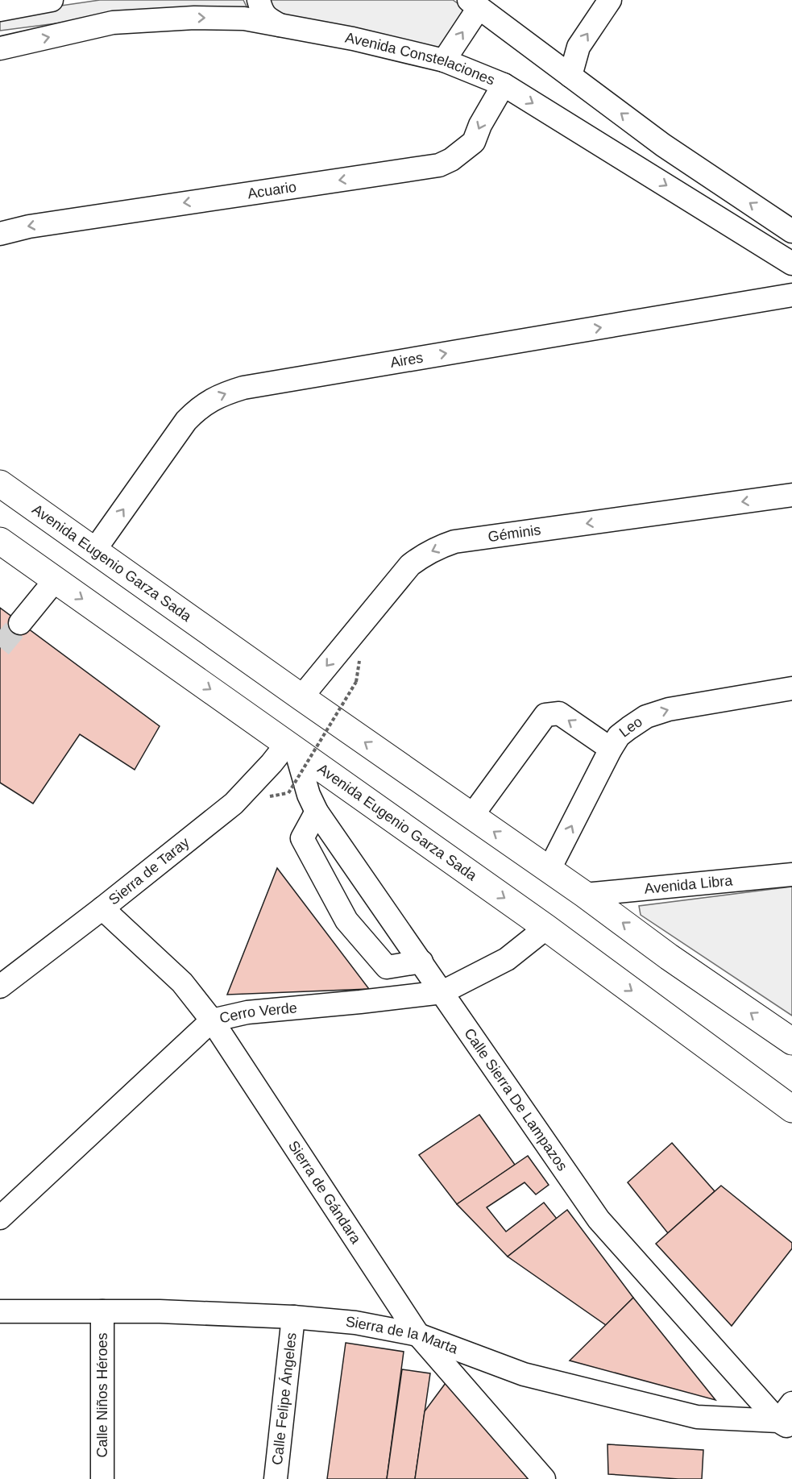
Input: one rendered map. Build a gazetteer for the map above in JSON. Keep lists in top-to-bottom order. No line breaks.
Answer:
{"streets":{"highway":["Avenida Eugenio Garza Sada"],"street":["Avenida Constelaciones","Acuario","Aires","Géminis","Leo","Sierra de Taray","Avenida Libra","Cerro Verde","Calle Sierra De Lampazos","Sierra de Gándara","Sierra de la Marta","Calle Niños Héroes","Calle Felipe Ángeles"]},"crossings":[["Avenida Constelaciones","Acuario"],["Aires","Avenida Eugenio Garza Sada"],["Géminis","Avenida Eugenio Garza Sada"],["Avenida Eugenio Garza Sada","Leo"],["Avenida Eugenio Garza Sada","Sierra de Taray"],["Avenida Eugenio Garza Sada","Avenida Libra"],["Avenida Eugenio Garza Sada","Cerro Verde"],["Avenida Eugenio Garza Sada","Calle Sierra De Lampazos"],["Sierra de Taray","Calle Sierra De Lampazos"],["Sierra de Taray","Sierra de Gándara"],["Cerro Verde","Calle Sierra De Lampazos"],["Cerro Verde","Sierra de Gándara"],["Calle Sierra De Lampazos","Sierra de la Marta"],["Sierra de Gándara","Sierra de la Marta"],["Sierra de la Marta","Calle Niños Héroes"],["Sierra de la Marta","Calle Felipe Ángeles"]],"one_way":["Acuario","Aires","Géminis","Leo"]}
